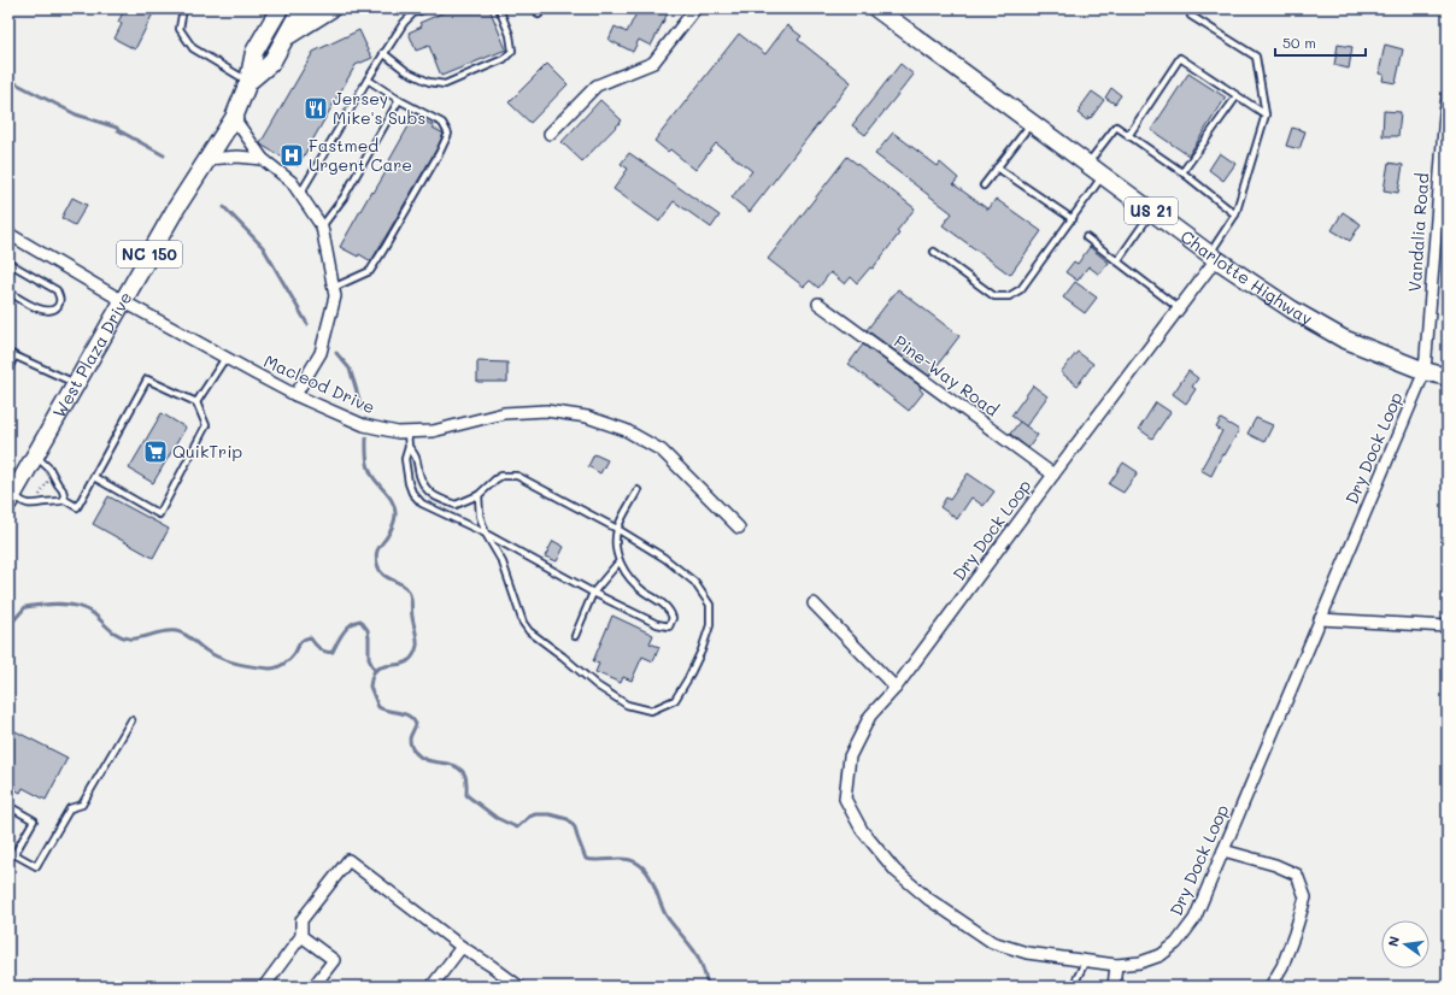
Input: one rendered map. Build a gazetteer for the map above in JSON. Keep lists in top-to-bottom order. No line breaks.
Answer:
{"streets":{"main road":["US 21","NC 150","Charlotte Highway","West Plaza Drive"],"street":["Vandalia Road","Pine-Way Road","Macleod Drive","Dry Dock Loop"]},"crossings":[["Vandalia Road","Charlotte Highway"],["Vandalia Road","Dry Dock Loop"],["Charlotte Highway","Dry Dock Loop"],["West Plaza Drive","Macleod Drive"],["Pine-Way Road","Dry Dock Loop"]],"places":{"restaurant":["Jersey Mike's Subs"],"hospital":["Fastmed Urgent Care"],"supermarket":["QuikTrip"]},"scale_bar":"50 m","north":"left"}
